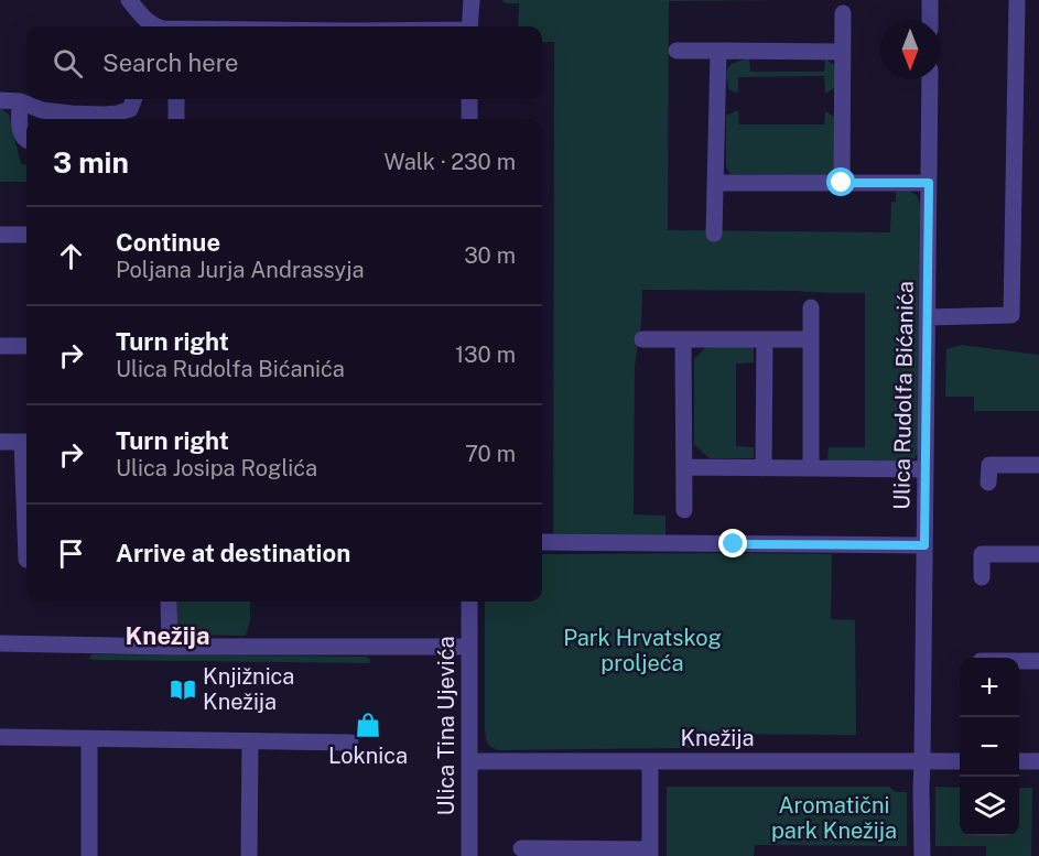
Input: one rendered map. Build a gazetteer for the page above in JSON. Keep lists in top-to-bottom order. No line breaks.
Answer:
{"streets":{"street":["Ulica Rudolfa Bićanića","Ulica Tina Ujevića","Knežija"]},"crossings":[["Ulica Rudolfa Bićanića","Knežija"],["Ulica Tina Ujevića","Knežija"]],"districts":["Knežija"],"parks":["Park Hrvatskog proljeća","Aromatični park Knežija"],"places":{"library":["Knjižnica Knežija"],"shop":["Loknica"]},"north":"bottom","page":{"search":"Search here","heading":["3 min","Walk · 230 m"],"list":[["Continue","Poljana Jurja Andrassyja","30 m"],["Turn right","Ulica Rudolfa Bićanića","130 m"],["Turn right","Ulica Josipa Roglića","70 m"],"Arrive at destination"],"map_buttons":["+","−"]}}
